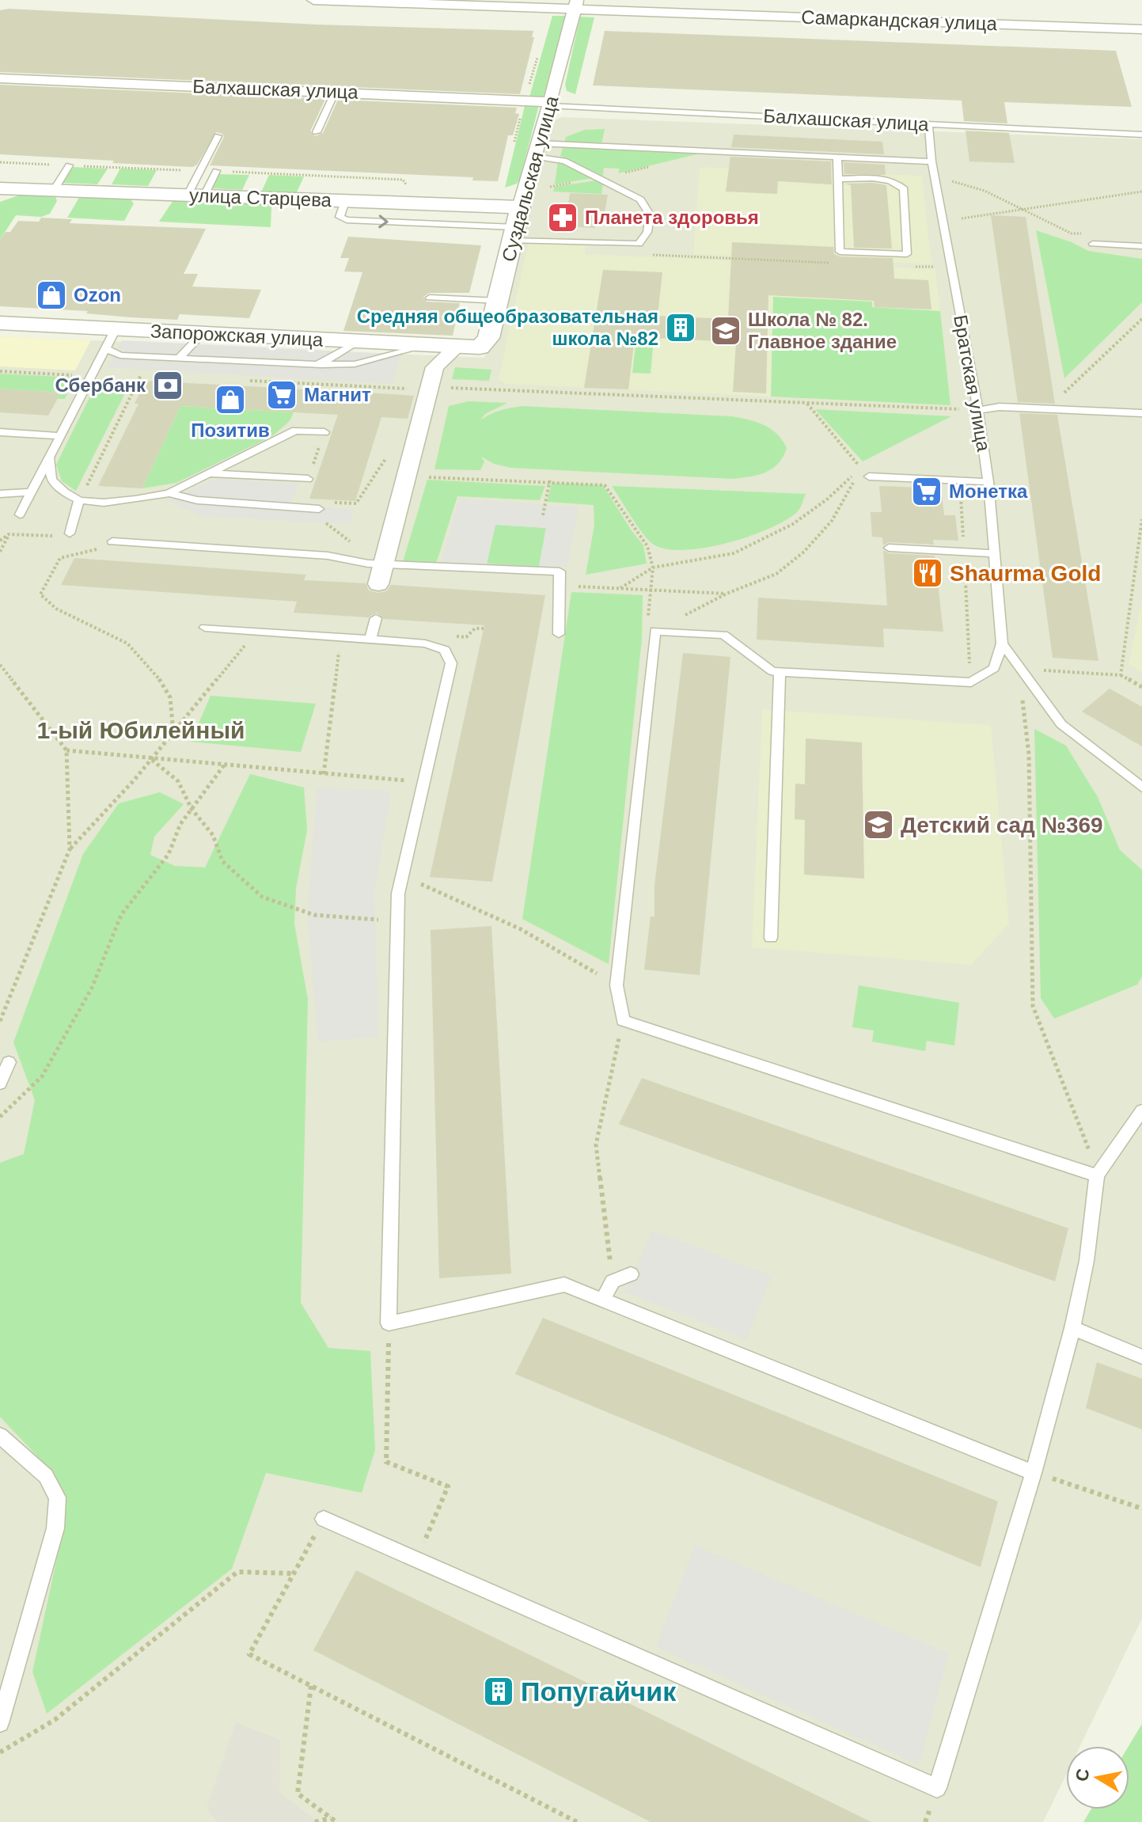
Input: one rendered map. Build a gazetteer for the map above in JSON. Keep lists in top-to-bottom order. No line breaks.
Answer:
{"streets":{"street":["Самаркандская улица","Балхашская улица","Суздальская улица","улица Старцева","Запорожская улица"],"lane":["Братская улица"]},"crossings":[["Самаркандская улица","Суздальская улица"],["Балхашская улица","Суздальская улица"],["Балхашская улица","Братская улица"],["Суздальская улица","улица Старцева"],["Суздальская улица","Запорожская улица"]],"districts":["1-ый Юбилейный"],"places":{"pharmacy":["Планета здоровья"],"shop":["Ozon","Позитив"],"building":["Средняя общеобразовательная школа №82","Попугайчик"],"school or university":["Школа № 82. Главное здание","Детский сад №369"],"bank":["Сбербанк"],"supermarket":["Магнит","Монетка"],"restaurant":["Shaurma Gold"]},"north":"left"}
